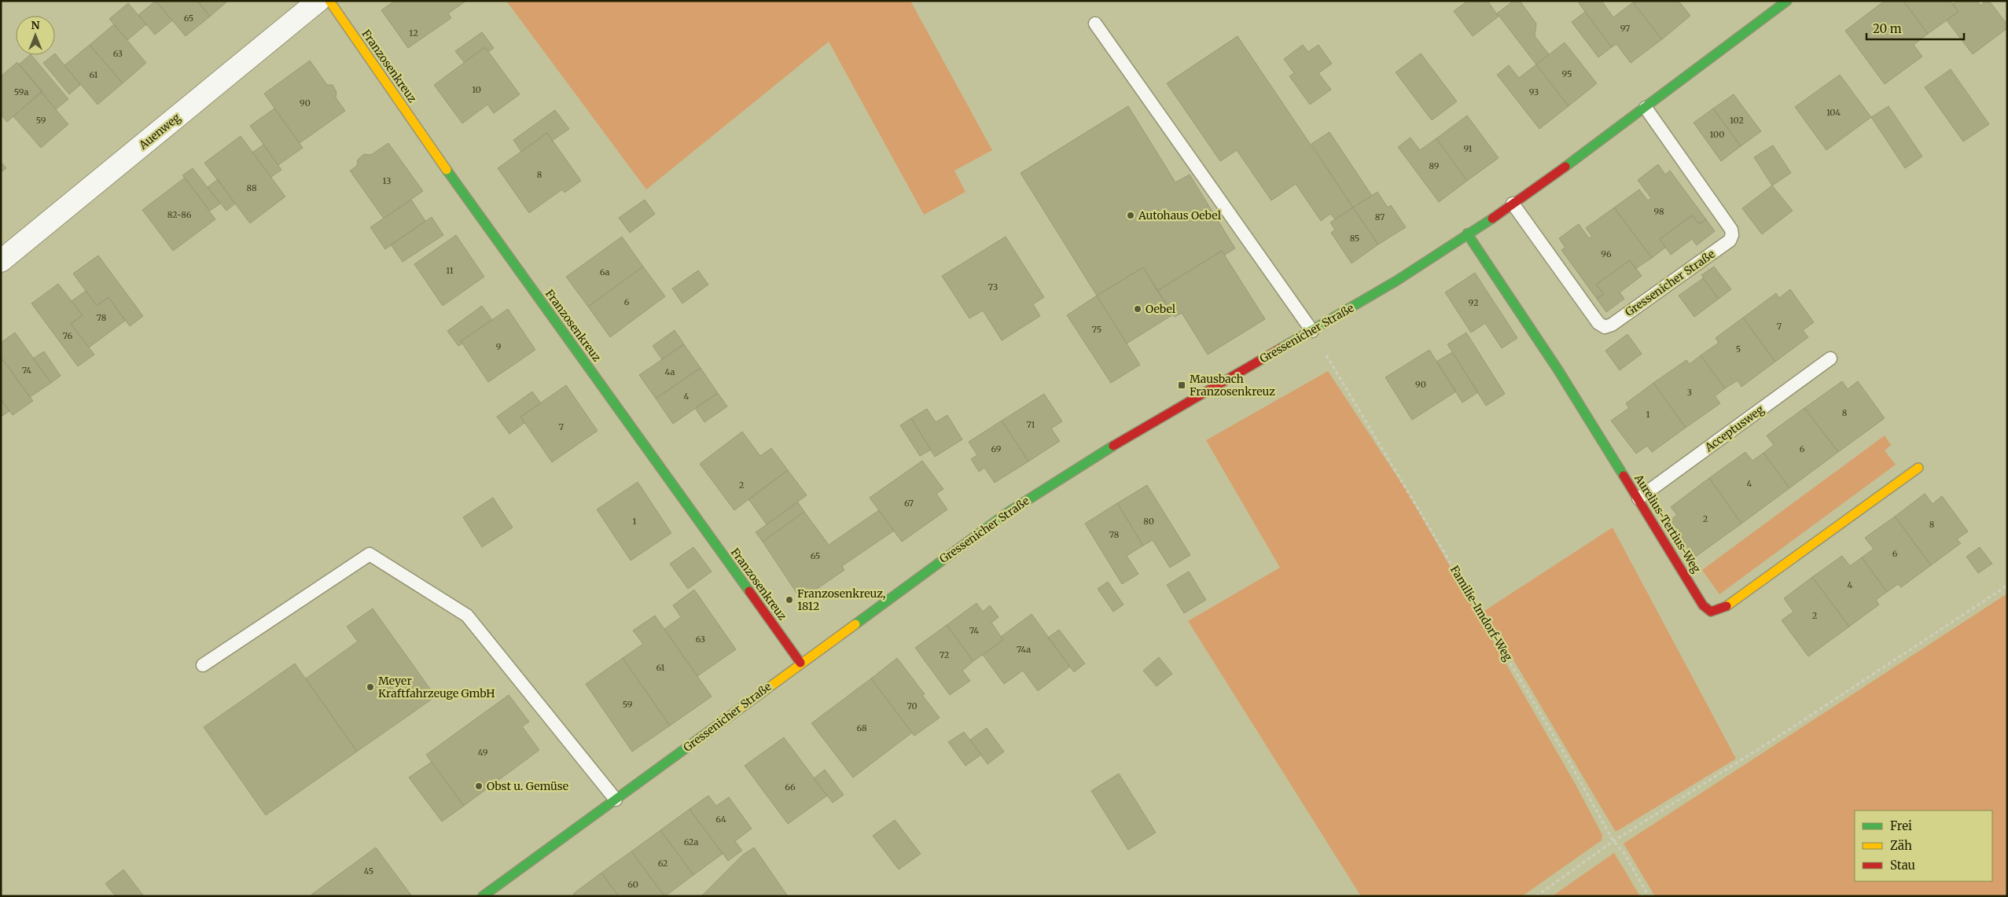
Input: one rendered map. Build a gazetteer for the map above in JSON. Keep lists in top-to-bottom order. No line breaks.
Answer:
{"streets":{"main road":["Franzosenkreuz","Gressenicher Straße","Aurelius-Tertius-Weg"],"street":["Auenweg"],"lane":["Acceptusweg"],"path":["Familie-Imdorf-Weg"]},"crossings":[["Franzosenkreuz","Gressenicher Straße"],["Gressenicher Straße","Aurelius-Tertius-Weg"],["Gressenicher Straße","Familie-Imdorf-Weg"],["Acceptusweg","Aurelius-Tertius-Weg"]],"places":{"other":["Autohaus Oebel","Oebel","Franzosenkreuz, 1812","Meyer Kraftfahrzeuge GmbH","Obst u. Gemüse"],"transit":["Mausbach Franzosenkreuz"]},"house_numbers":["65","97","12","63","95","61","10","59a","93","90","104","59","102","100","91","89","8","13","88","98","82-86","87","85","96","11","6a","73","6","92","78","7","75","76","9","5","74","4a","90","3","4","8","1","71","7","69","6","4","2","67","2","1","80","8","78","6","65","4","2","74","63","74a","72","61","59","70","68","49","66","64","62a","62","45","60"],"legend":["Frei","Zäh","Stau"],"scale_bar":"20 m","north":"top"}
